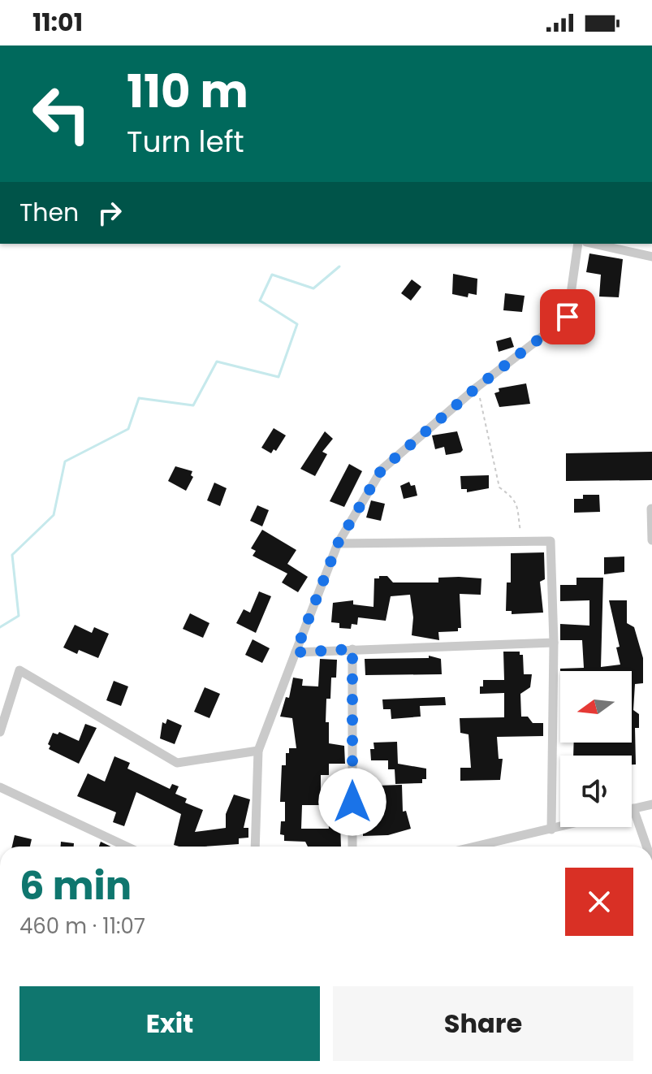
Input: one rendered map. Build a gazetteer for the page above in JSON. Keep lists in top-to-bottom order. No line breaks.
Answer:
{"north":"left","page":{"status":"11:01","turn":["110 m","Turn left"],"then":"Then","heading":["6 min","460 m · 11:07"],"buttons":["Exit","Share"]}}
